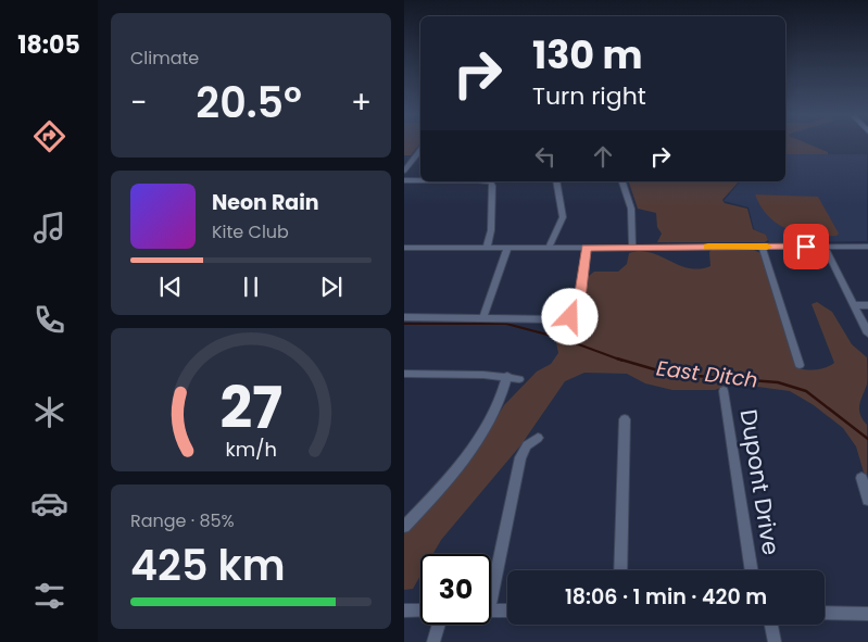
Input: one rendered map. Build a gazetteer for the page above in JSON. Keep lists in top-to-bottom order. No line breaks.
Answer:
{"streets":{"street":["Dupont Drive"]},"water":["East Ditch"],"page":{"tabs":"18:05","tile":["Climate",["Range · 85%","425 km"]],"turn":["130 m","Turn right"],"heat":["−","20.5°","+"],"song":["Neon Rain","Kite Club"],"limit":"30","trip":"18:06 · 1 min · 420 m","gauge":["27","km/h"]}}
